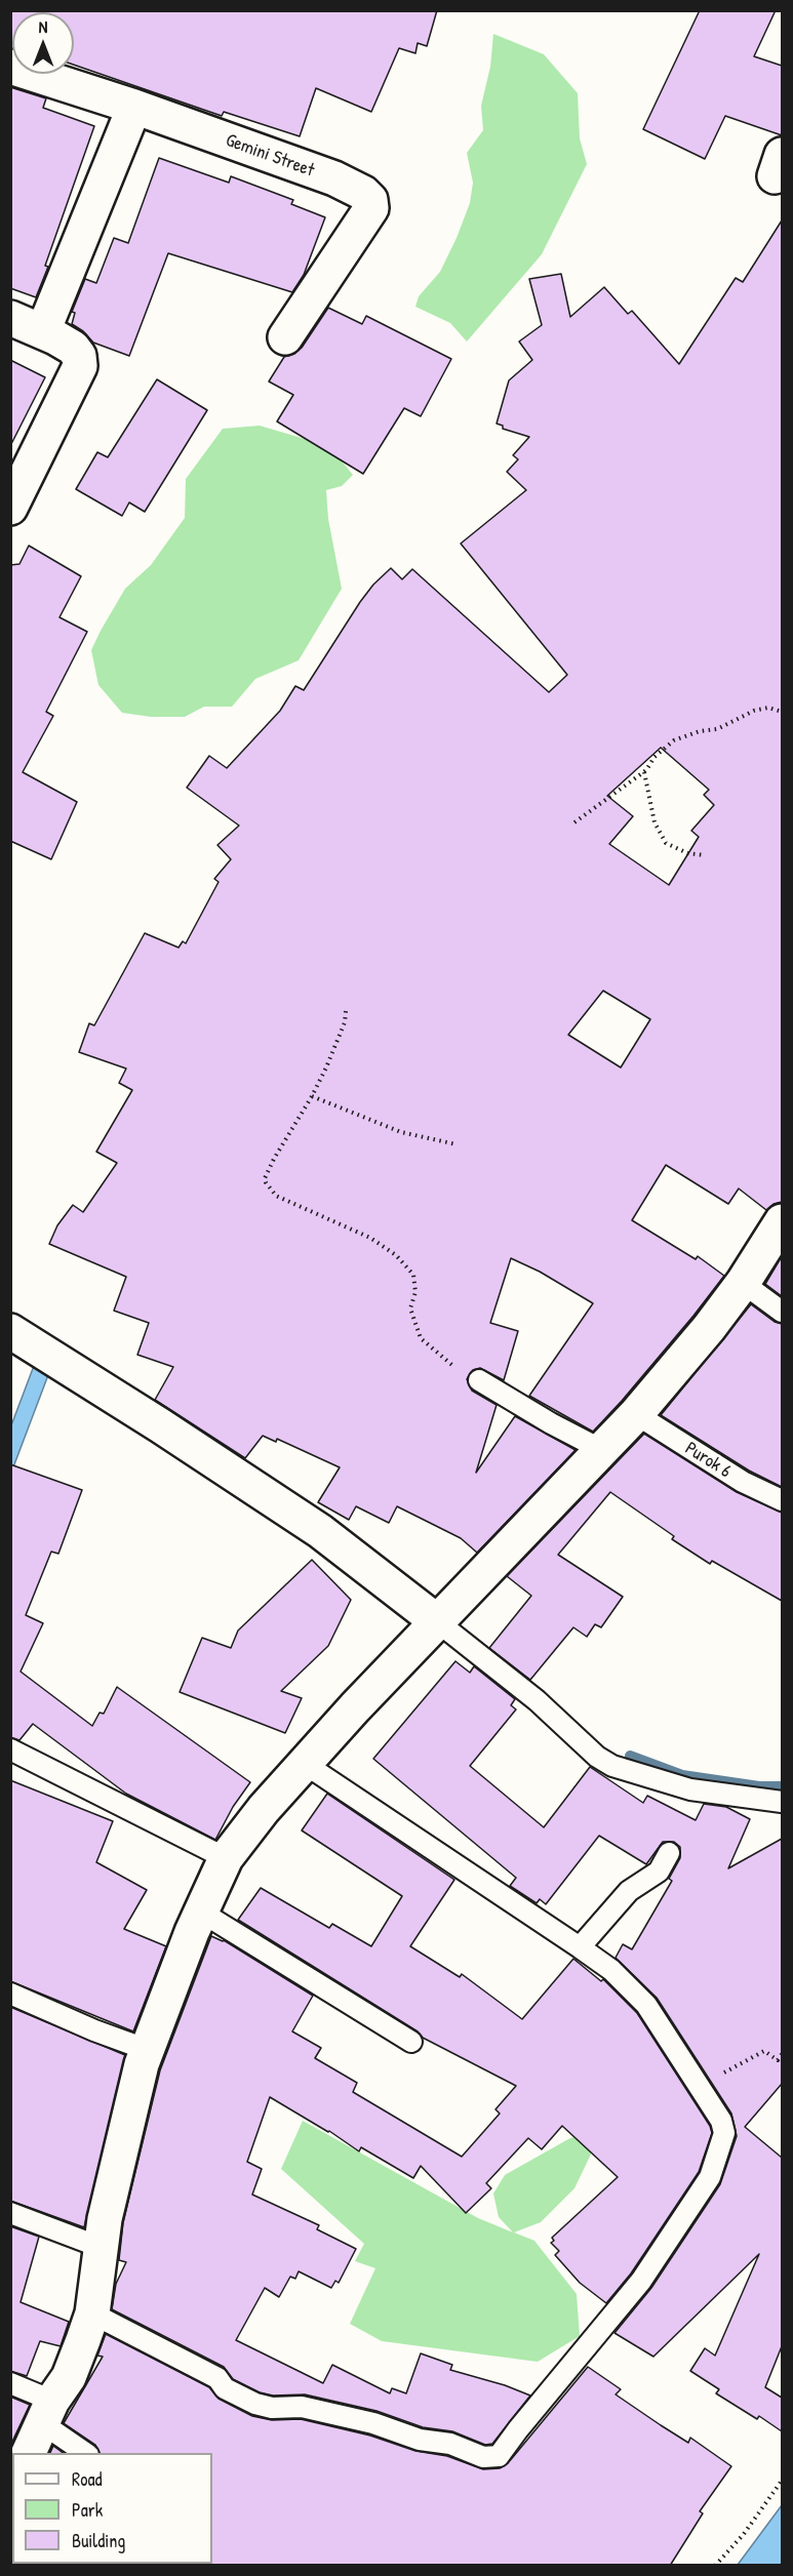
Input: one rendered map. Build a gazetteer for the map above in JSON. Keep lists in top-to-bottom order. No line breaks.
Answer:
{"streets":{"street":["Gemini Street"],"lane":["Purok 6"]},"legend":["Road","Park","Building"],"north":"top"}
